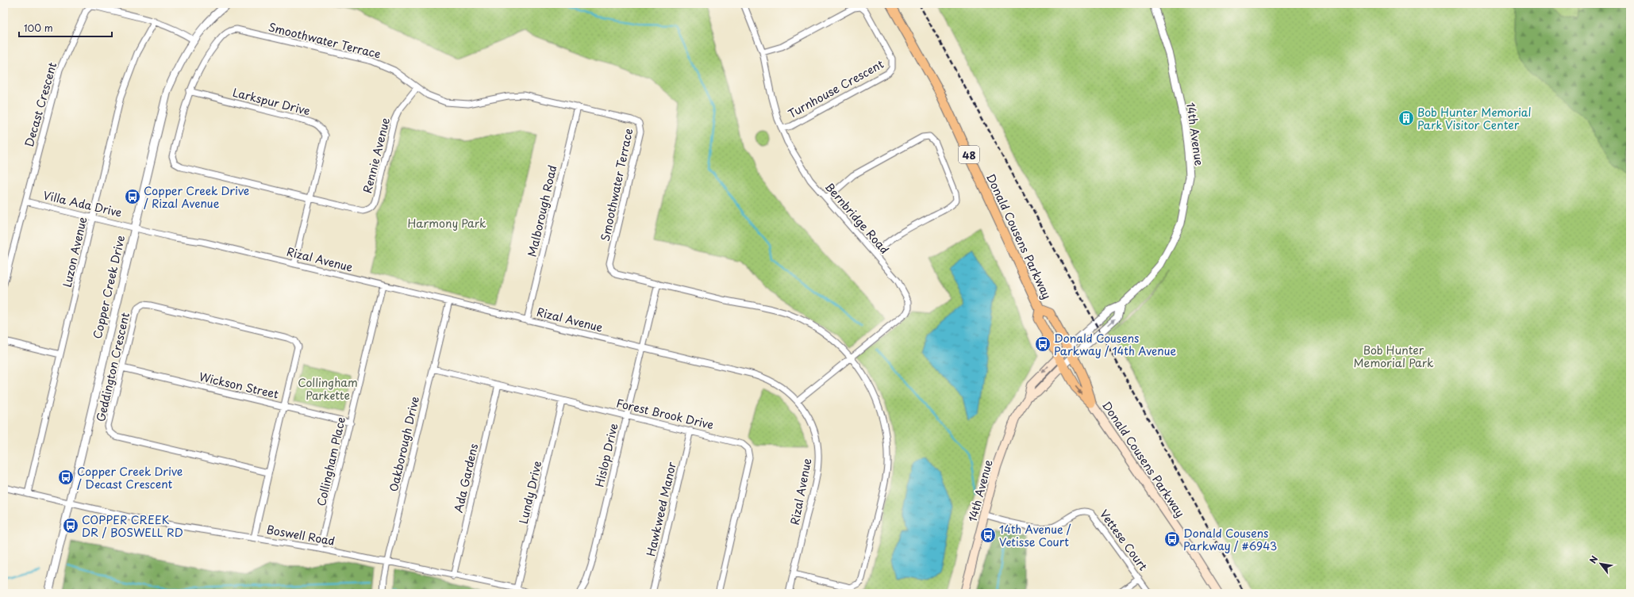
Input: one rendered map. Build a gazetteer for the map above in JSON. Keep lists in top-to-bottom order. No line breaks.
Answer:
{"streets":{"main road":["14th Avenue","48","Donald Cousens Parkway"],"street":["Smoothwater Terrace","Turnhouse Crescent","Larkspur Drive","Decast Crescent","Rennie Avenue","Villa Ada Drive","Malborough Road","Bernbridge Road","Luzon Avenue","Rizal Avenue","Copper Creek Drive","Geddington Crescent","Wickson Street","Forest Brook Drive","Oakborough Drive","Hislop Drive","Collingham Place","Ada Gardens","Lundy Drive","Hawkweed Manor","Boswell Road","Vettese Court"]},"crossings":[["Smoothwater Terrace","Larkspur Drive"],["Smoothwater Terrace","Rennie Avenue"],["Smoothwater Terrace","Malborough Road"],["Smoothwater Terrace","Bernbridge Road"],["Smoothwater Terrace","Rizal Avenue"],["Smoothwater Terrace","Hislop Drive"],["Turnhouse Crescent","Bernbridge Road"],["Larkspur Drive","Rennie Avenue"],["Larkspur Drive","Rizal Avenue"],["Decast Crescent","Villa Ada Drive"],["Decast Crescent","Luzon Avenue"],["Decast Crescent","Copper Creek Drive"],["14th Avenue","Donald Cousens Parkway"],["14th Avenue","Vettese Court"],["Villa Ada Drive","Luzon Avenue"],["Villa Ada Drive","Rizal Avenue"],["Villa Ada Drive","Copper Creek Drive"],["Malborough Road","Rizal Avenue"],["Bernbridge Road","Rizal Avenue"],["Rizal Avenue","Copper Creek Drive"],["Rizal Avenue","Oakborough Drive"],["Rizal Avenue","Hislop Drive"],["Rizal Avenue","Collingham Place"],["Copper Creek Drive","Boswell Road"],["Geddington Crescent","Wickson Street"],["Geddington Crescent","Boswell Road"],["Wickson Street","Collingham Place"],["Forest Brook Drive","Oakborough Drive"],["Forest Brook Drive","Hislop Drive"],["Forest Brook Drive","Ada Gardens"],["Forest Brook Drive","Lundy Drive"],["Forest Brook Drive","Hawkweed Manor"],["Oakborough Drive","Boswell Road"],["Collingham Place","Boswell Road"],["Ada Gardens","Boswell Road"],["Lundy Drive","Boswell Road"]],"parks":["Harmony Park","Bob Hunter Memorial Park","Collingham Parkette"],"places":{"building":["Bob Hunter Memorial Park Visitor Center"],"bus stop":["Copper Creek Drive / Rizal Avenue","Donald Cousens Parkway / 14th Avenue","Copper Creek Drive / Decast Crescent","COPPER CREEK DR / BOSWELL RD","14th Avenue / Vetisse Court","Donald Cousens Parkway / #6943"]},"scale_bar":"100 m","north":"top left"}
